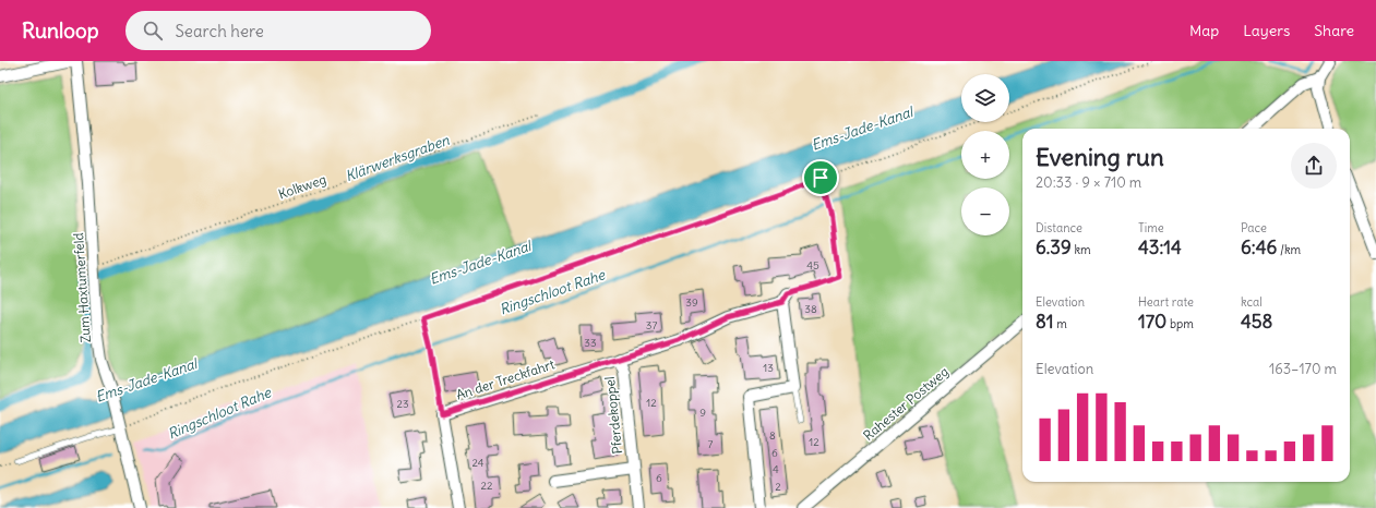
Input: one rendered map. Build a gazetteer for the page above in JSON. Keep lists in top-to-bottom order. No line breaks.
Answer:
{"streets":{"street":["Zum Haxtumerfeld","An der Treckfahrt","Rahester Postweg","Pferdekoppel"],"path":["Kolkweg"]},"crossings":[["Kolkweg","Zum Haxtumerfeld"],["An der Treckfahrt","Pferdekoppel"]],"water":["Ems-Jade-Kanal","Klärwerksgraben","Ringschloot Rahe"],"house_numbers":["45","39","38","37","33","13","12","23","9","8","12","7","6","24","4","6","22","2"],"page":{"header":"Runloop","search":"Search here","nav":["Map","Layers","Share"],"map_buttons":["+","−"],"heading":["Evening run","20:33 · 9 × 710 m"],"stats":[["Distance","6.39 km"],["Time","43:14"],["Pace","6:46 /km"],["Elevation","81 m"],["Heart rate","170 bpm"],["kcal","458"]],"chart":["Elevation","163–170 m"]}}
